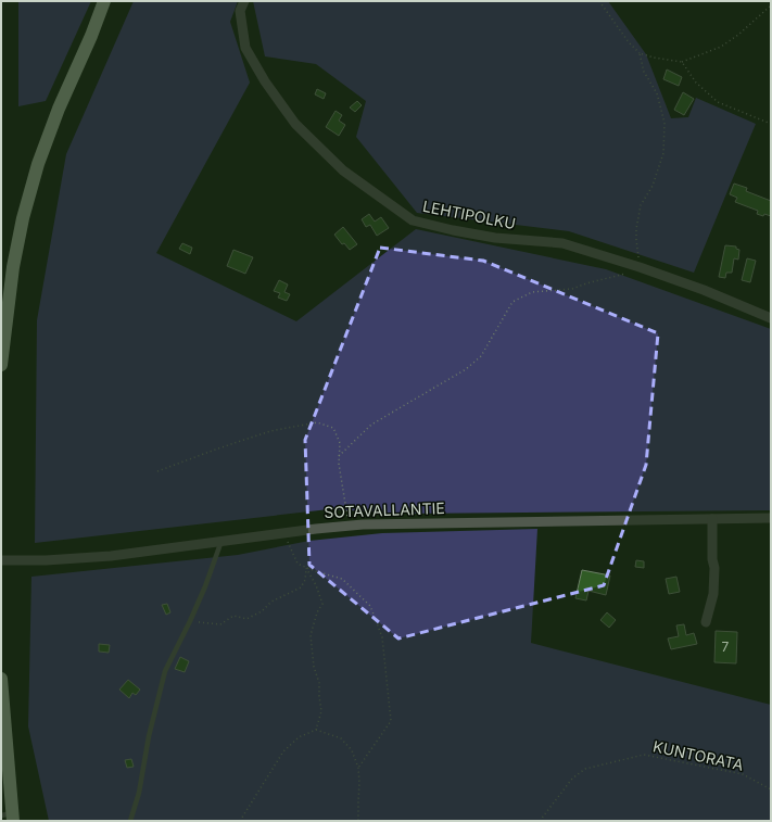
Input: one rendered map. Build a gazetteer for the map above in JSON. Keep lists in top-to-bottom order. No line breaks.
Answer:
{"streets":{"street":["LEHTIPOLKU","SOTAVALLANTIE"],"path":["KUNTORATA"]},"house_numbers":["7"]}
